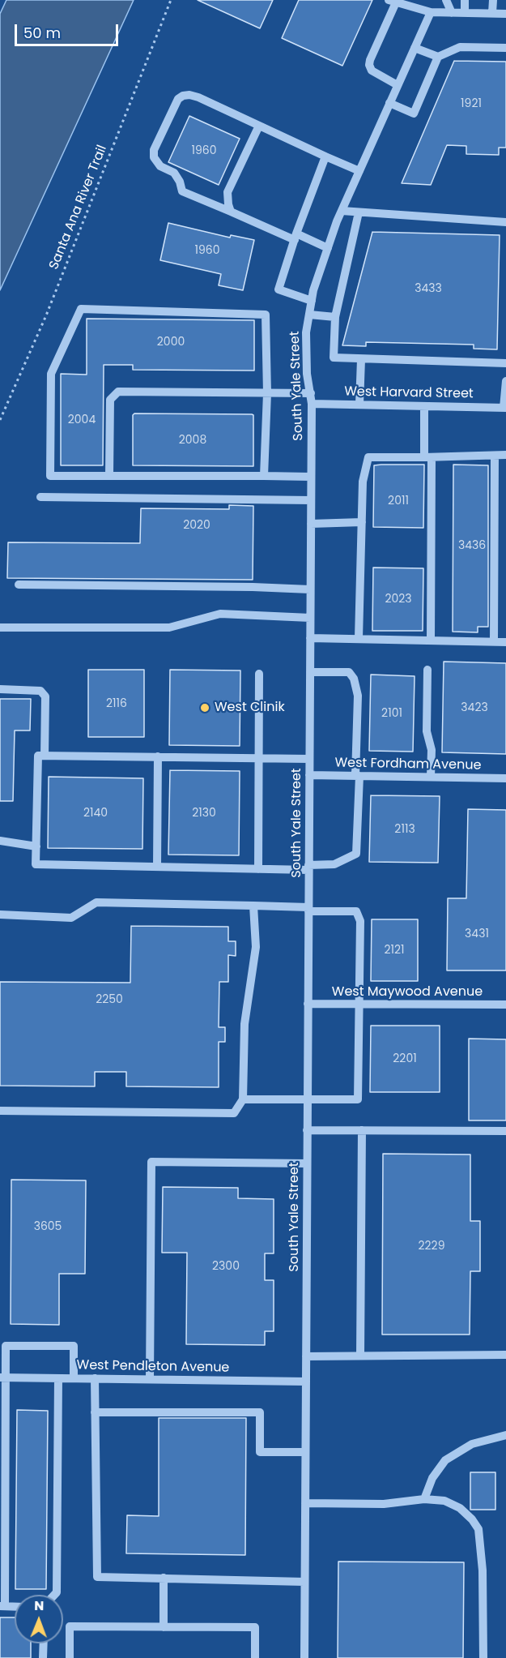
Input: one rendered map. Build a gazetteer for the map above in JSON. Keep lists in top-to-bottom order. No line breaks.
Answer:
{"streets":{"street":["South Yale Street","West Harvard Street","West Fordham Avenue","West Maywood Avenue","West Pendleton Avenue"],"path":["Santa Ana River Trail"]},"crossings":[["South Yale Street","West Harvard Street"],["South Yale Street","West Fordham Avenue"],["South Yale Street","West Maywood Avenue"],["South Yale Street","West Pendleton Avenue"]],"places":["West Clinik"],"house_numbers":["1921","1960","1960","3433","2000","2004","2008","2011","2020","3436","2023","2116","3423","2101","2140","2130","2113","3431","2121","2250","2201","3605","2229","2300"],"scale_bar":"50 m","north":"top"}
